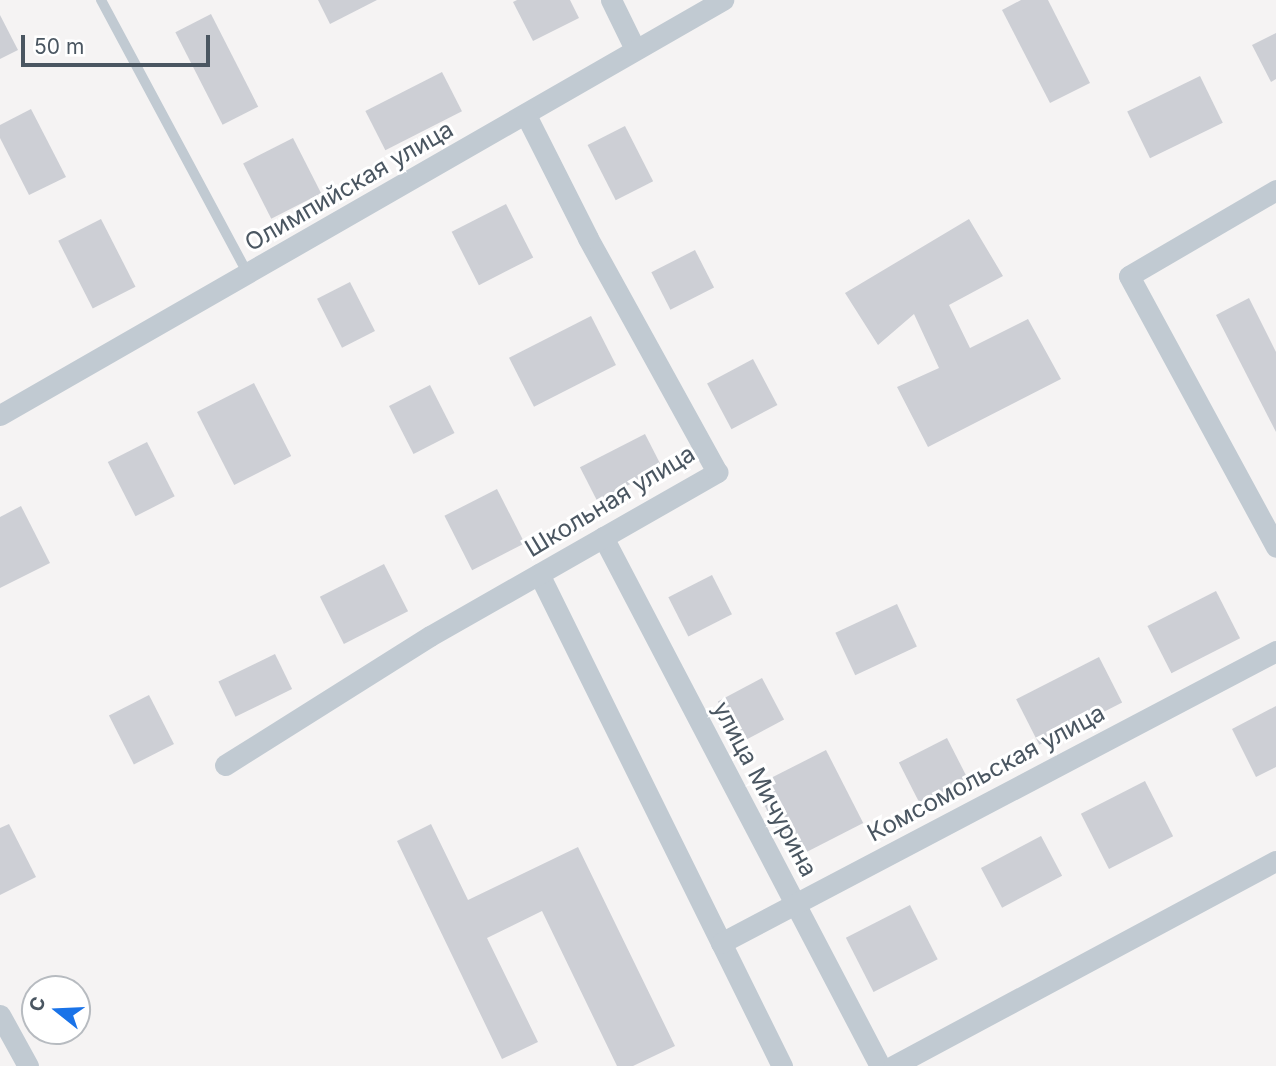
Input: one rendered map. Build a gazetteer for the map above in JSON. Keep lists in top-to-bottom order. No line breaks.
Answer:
{"streets":{"street":["Олимпийская улица","Школьная улица","Комсомольская улица","улица Мичурина"]},"crossings":[["Олимпийская улица","Школьная улица"],["Школьная улица","улица Мичурина"],["Комсомольская улица","улица Мичурина"]],"scale_bar":"50 m","north":"left"}
